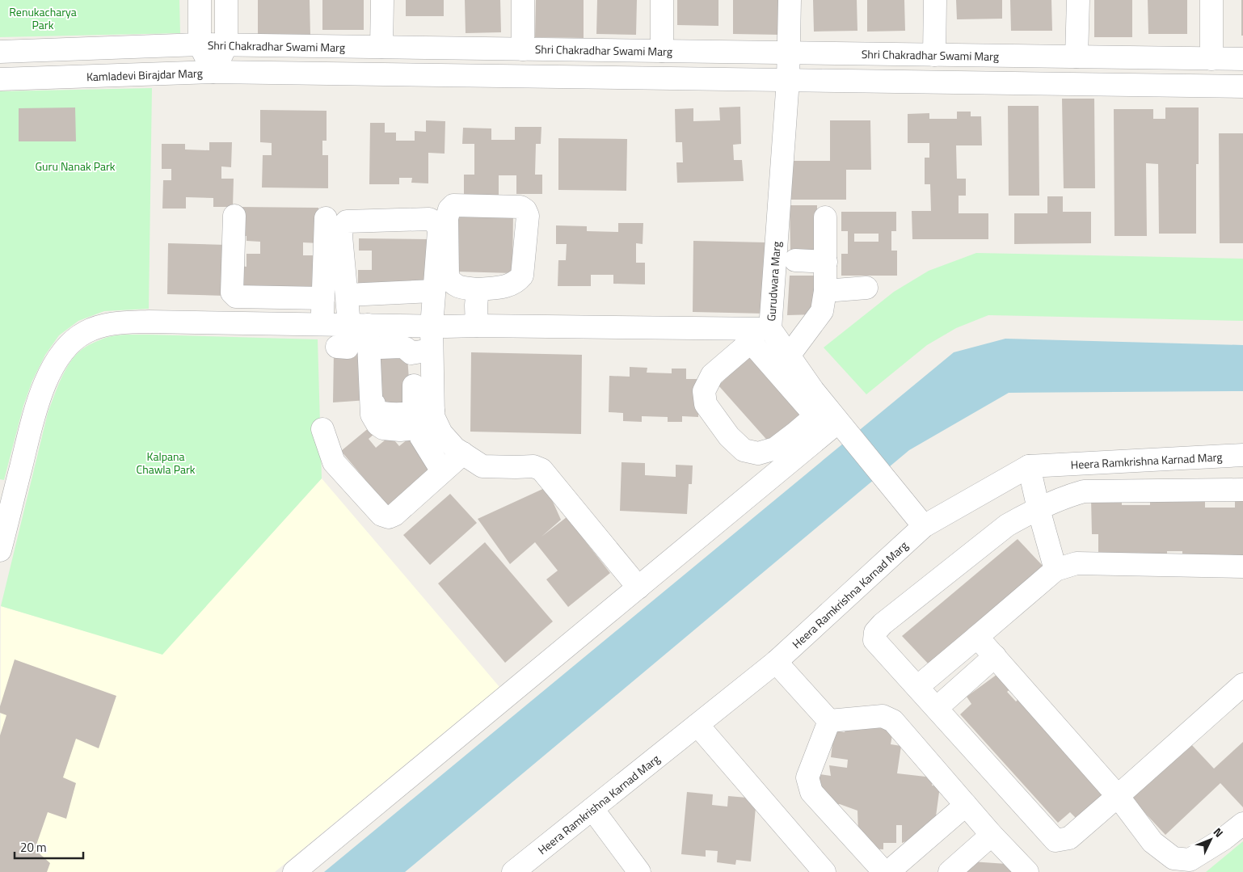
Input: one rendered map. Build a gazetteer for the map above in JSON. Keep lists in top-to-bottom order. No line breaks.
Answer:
{"streets":{"street":["Shri Chakradhar Swami Marg","Kamladevi Birajdar Marg","Gurudwara Marg","Heera Ramkrishna Karnad Marg"]},"crossings":[["Shri Chakradhar Swami Marg","Kamladevi Birajdar Marg"],["Shri Chakradhar Swami Marg","Gurudwara Marg"],["Gurudwara Marg","Heera Ramkrishna Karnad Marg"]],"parks":["Renukacharya Park","Guru Nanak Park","Kalpana Chawla Park"],"scale_bar":"20 m","north":"top right"}
